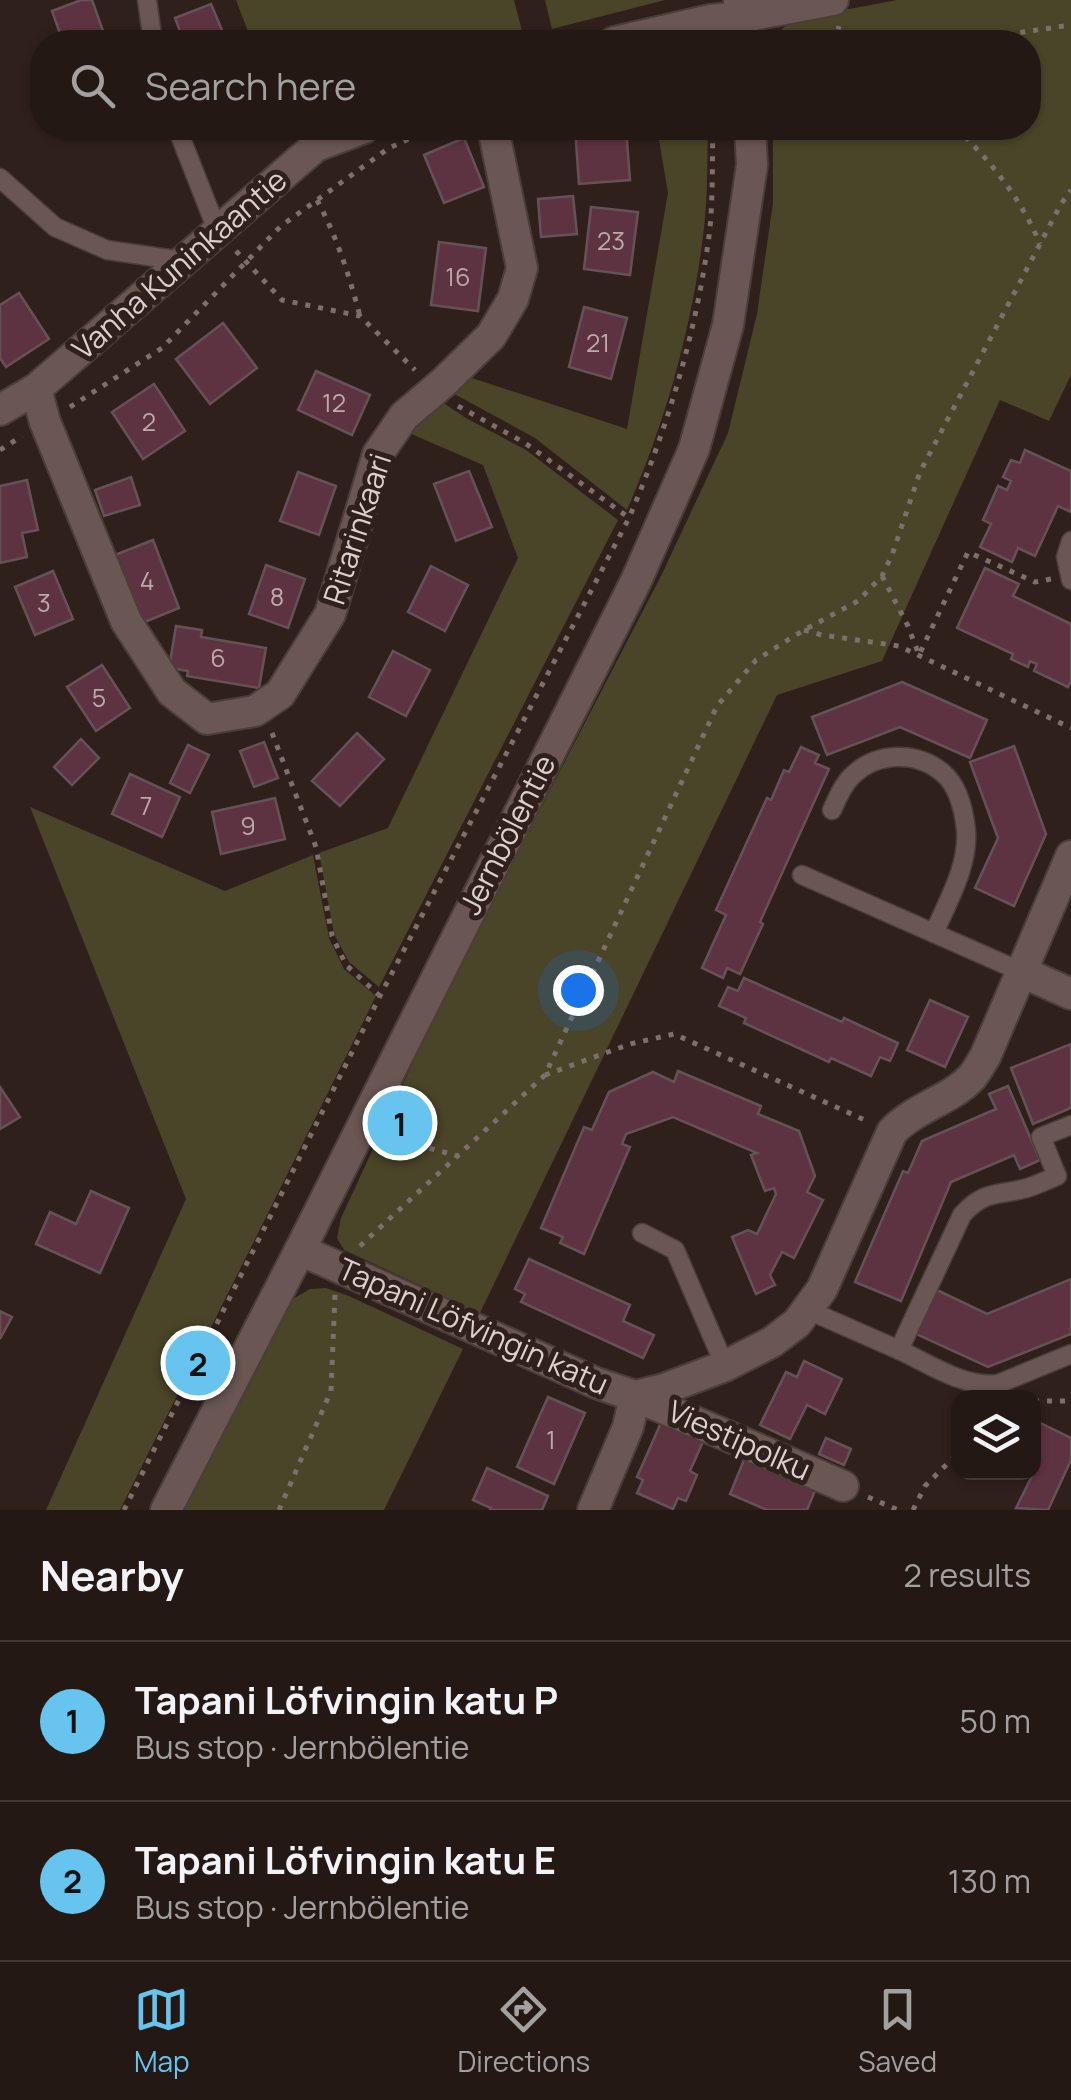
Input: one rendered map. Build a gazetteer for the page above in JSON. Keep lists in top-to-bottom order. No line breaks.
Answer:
{"streets":{"street":["Vanha Kuninkaantie","Ritarinkaari","Jernbölentie","Tapani Löfvingin katu","Viestipolku"]},"crossings":[["Jernbölentie","Tapani Löfvingin katu"],["Tapani Löfvingin katu","Viestipolku"]],"house_numbers":["23","16","21","12","2","4","8","3","6","5","7","9","1"],"page":{"search":"Search here","pins":["1","2"],"heading":["Nearby","2 results"],"list":[{"mark":"1","name":"Tapani Löfvingin katu P","note":"Bus stop · Jernbölentie","value":"50 m"},{"mark":"2","name":"Tapani Löfvingin katu E","note":"Bus stop · Jernbölentie","value":"130 m"}],"nav":["Map","Directions","Saved"]}}
